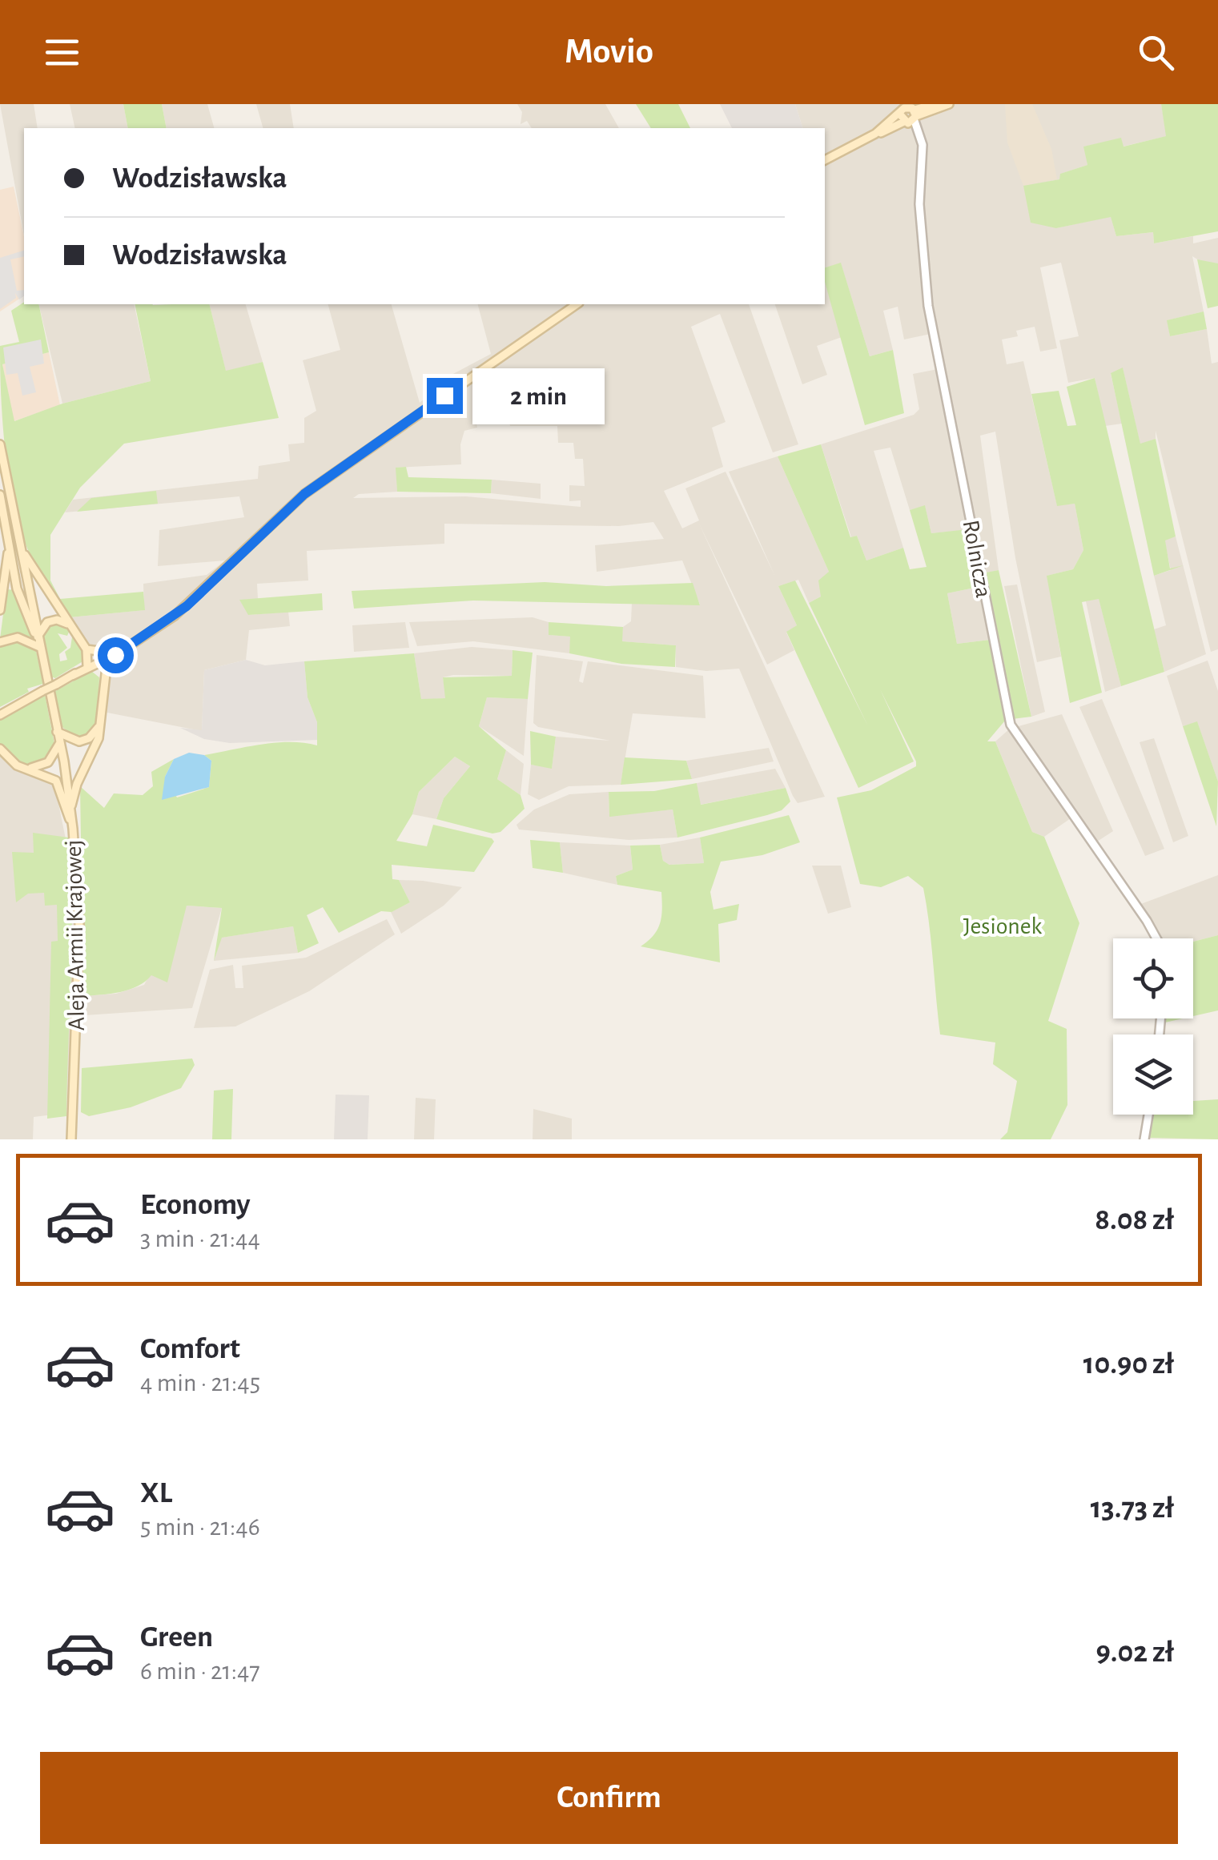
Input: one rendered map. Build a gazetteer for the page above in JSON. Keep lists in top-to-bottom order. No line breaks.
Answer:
{"streets":{"main road":["Aleja Armii Krajowej"],"street":["Rolnicza"]},"parks":["Jesionek"],"page":{"header":"Movio","banner":["Wodzisławska","Wodzisławska"],"bubble":"2 min","list":[{"name":"Economy","note":"3 min · 21:44","value":"8.08 zł"},{"name":"Comfort","note":"4 min · 21:45","value":"10.90 zł"},{"name":"XL","note":"5 min · 21:46","value":"13.73 zł"},{"name":"Green","note":"6 min · 21:47","value":"9.02 zł"}],"buttons":"Confirm"}}
